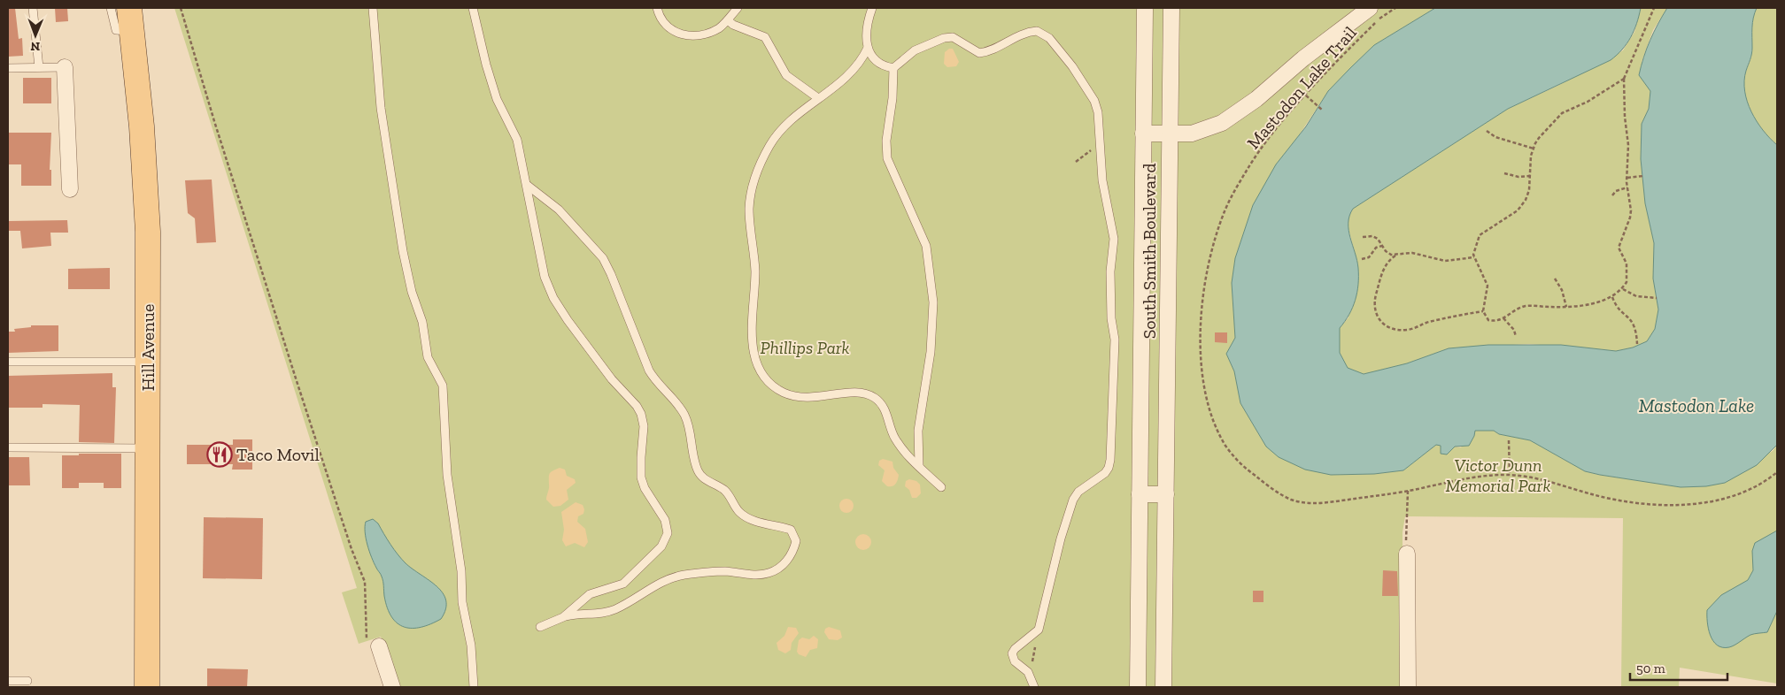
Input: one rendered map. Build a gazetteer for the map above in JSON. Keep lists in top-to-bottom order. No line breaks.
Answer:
{"streets":{"main road":["Hill Avenue"],"street":["South Smith Boulevard"],"path":["Mastodon Lake Trail"]},"water":["Mastodon Lake"],"parks":["Phillips Park","Victor Dunn Memorial Park"],"places":{"restaurant":["Taco Movil"]},"scale_bar":"50 m","north":"bottom"}
